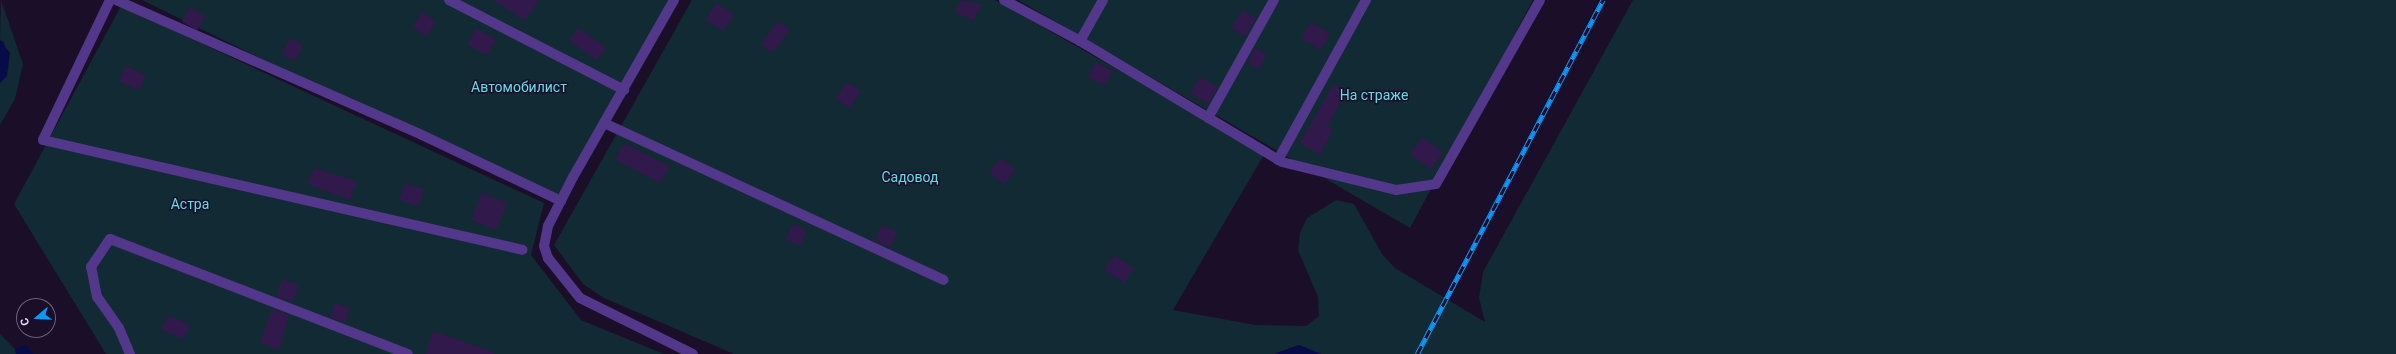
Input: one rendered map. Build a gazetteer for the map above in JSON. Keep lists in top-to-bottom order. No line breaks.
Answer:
{"parks":["Автомобилист","На страже","Садовод","Астра"],"north":"left"}
